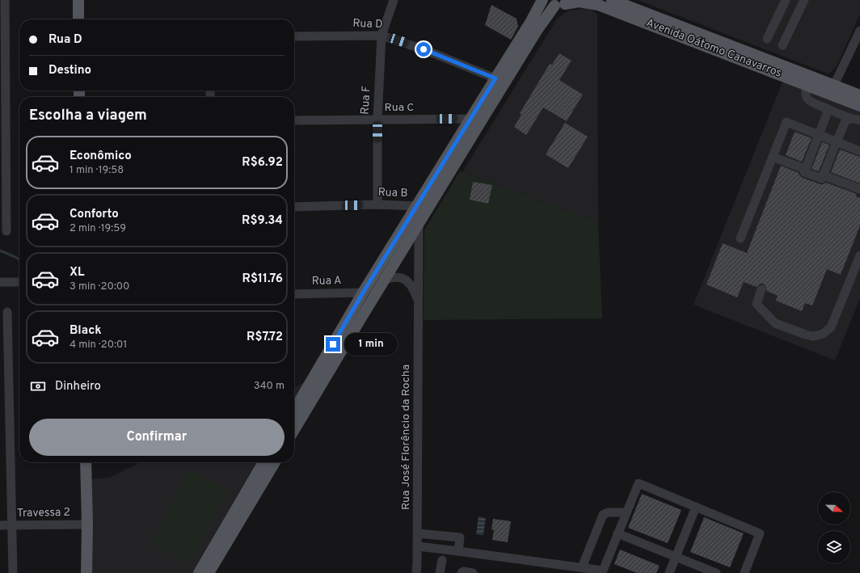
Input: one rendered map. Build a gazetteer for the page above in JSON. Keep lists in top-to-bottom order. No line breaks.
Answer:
{"streets":{"main road":["Avenida Oátomo Canavarros"],"street":["Rua D","Rua F","Rua C","Rua B","Rua A","Rua José Florêncio da Rocha","Travessa 2"]},"crossings":[["Rua D","Rua F"],["Rua F","Rua C"],["Rua F","Rua B"]],"north":"right","page":{"banner":["Rua D","Destino"],"heading":"Escolha a viagem","list":[{"name":"Econômico","note":"1 min · 19:58","value":"R$6.92"},{"name":"Conforto","note":"2 min · 19:59","value":"R$9.34"},{"name":"XL","note":"3 min · 20:00","value":"R$11.76"},{"name":"Black","note":"4 min · 20:01","value":"R$7.72"}],"bubble":"1 min","pay":["Dinheiro","340 m"],"buttons":"Confirmar"}}
